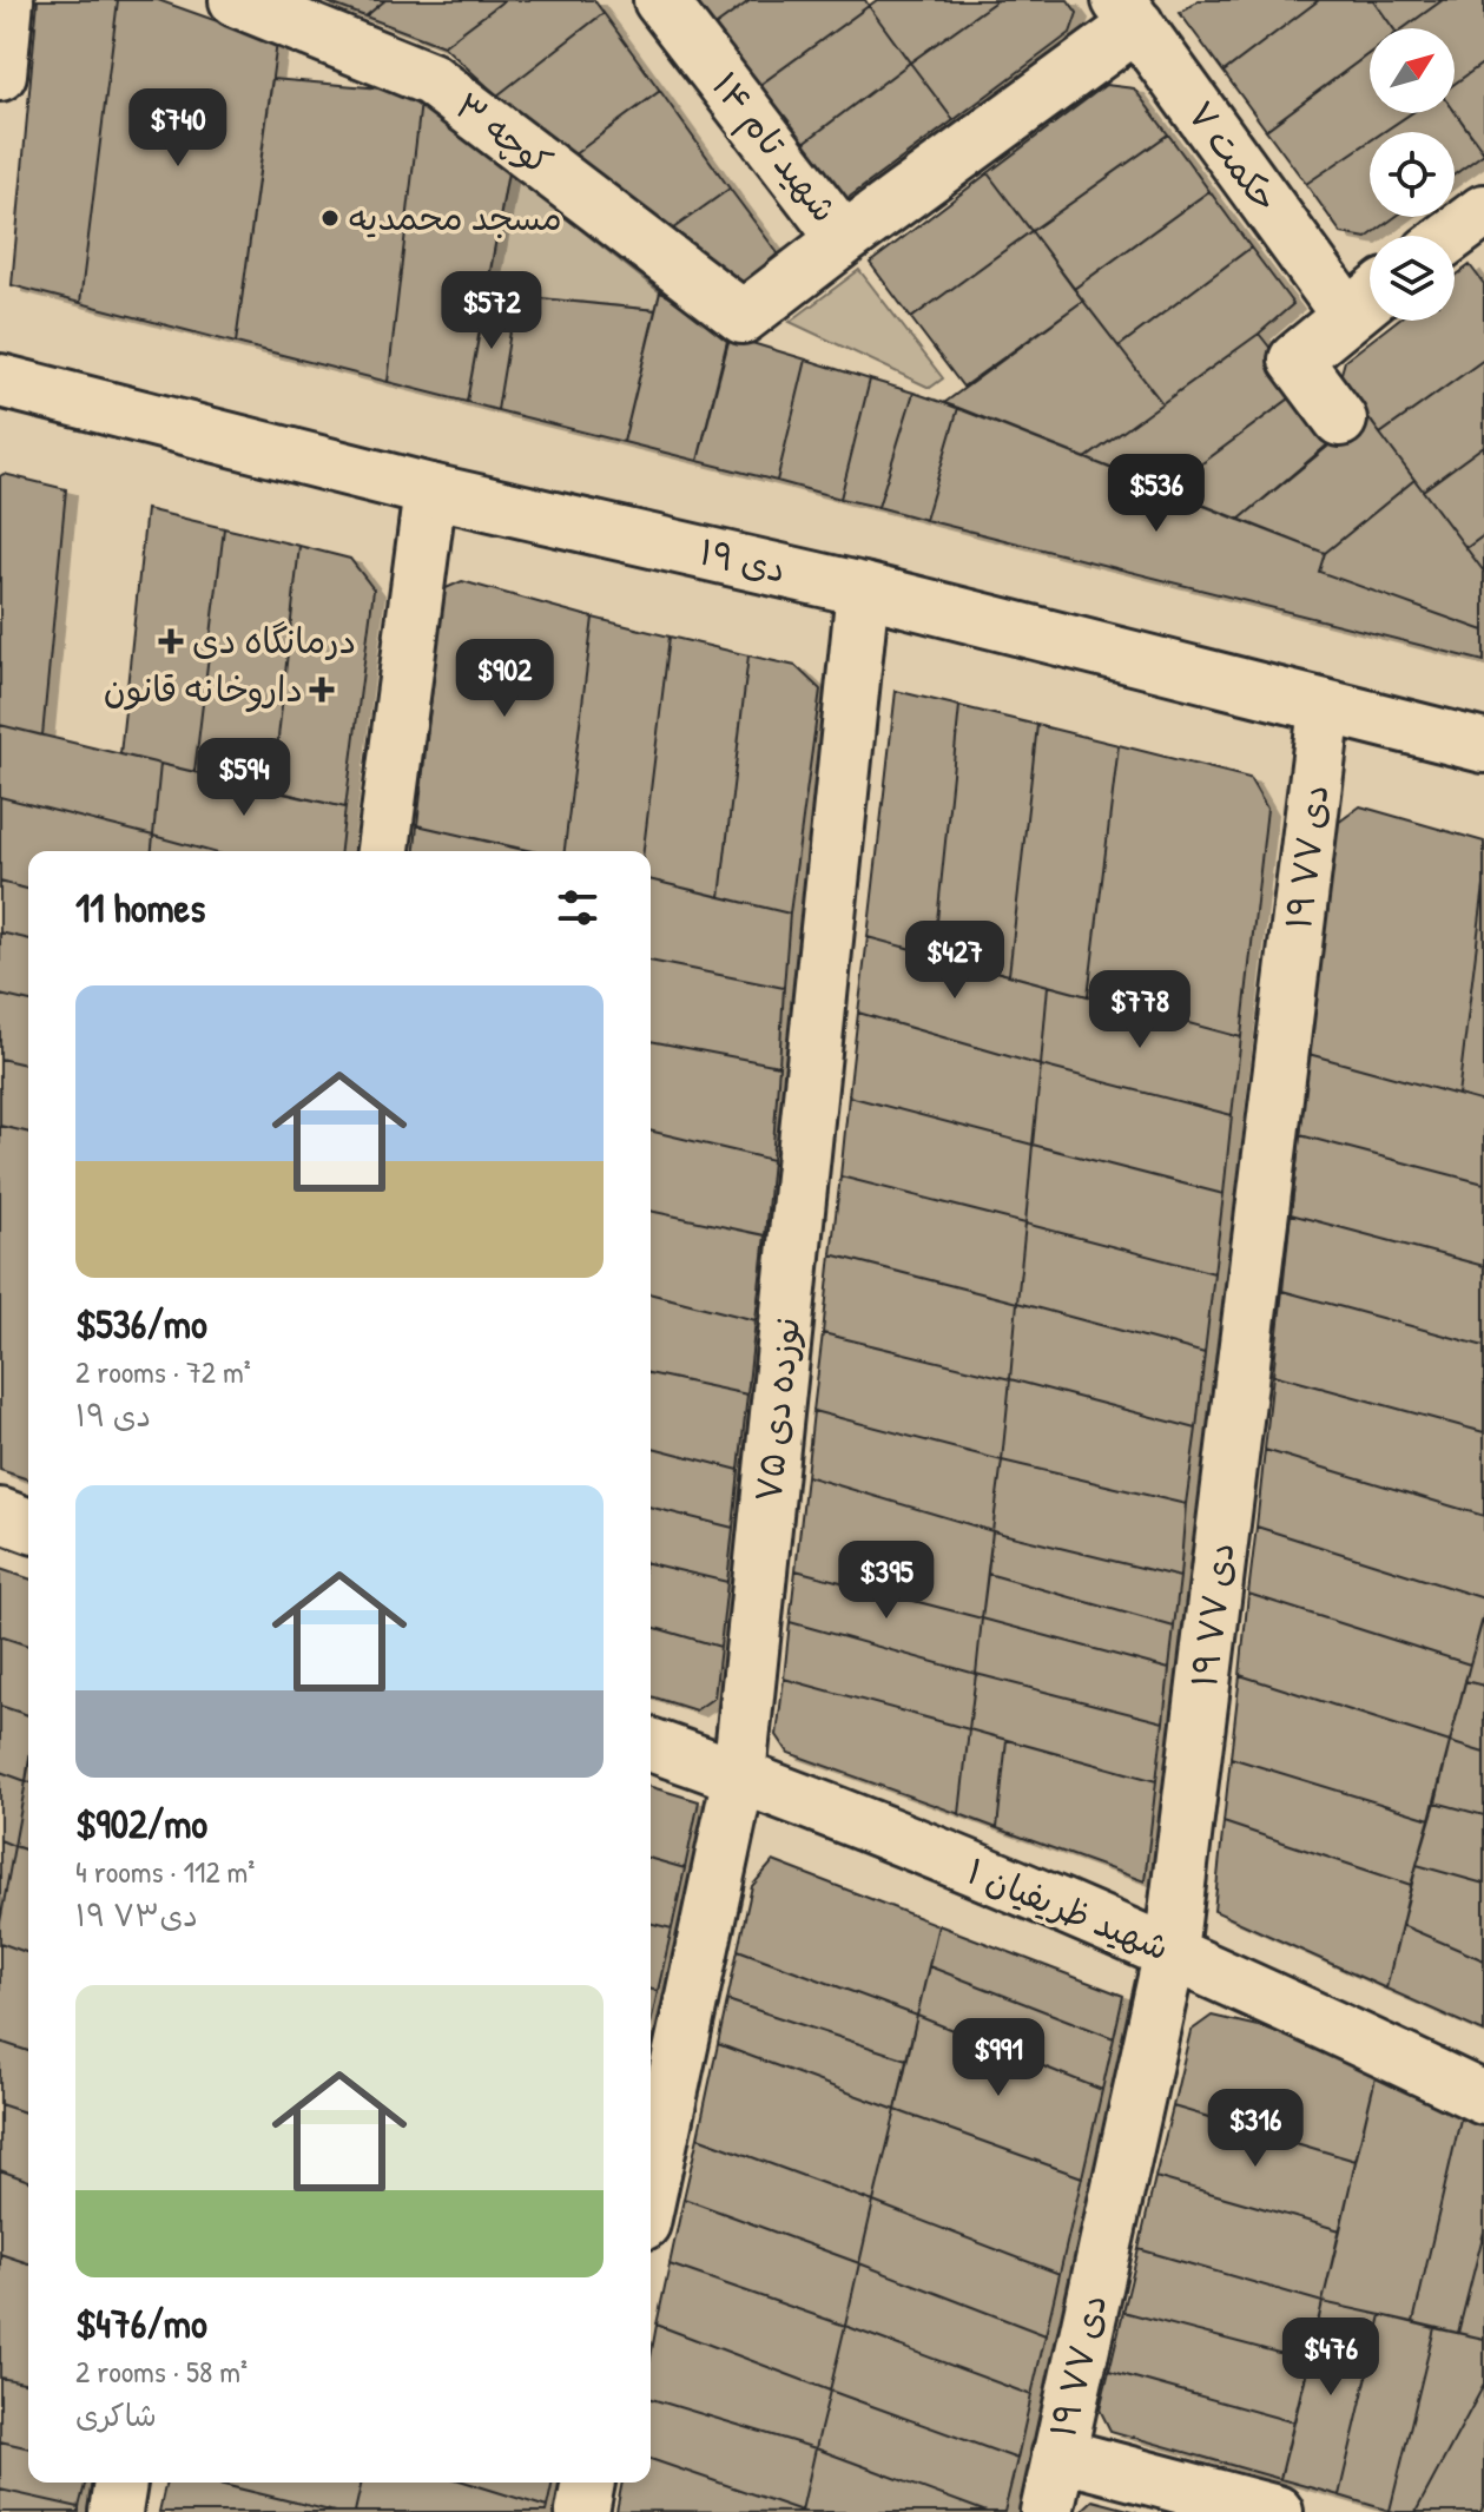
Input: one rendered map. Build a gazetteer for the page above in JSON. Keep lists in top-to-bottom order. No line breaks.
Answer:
{"streets":{"street":["کوچه ۳","شهید تام ۱۴","حکمت ۷","۱۹ دی","۱۹ دی ۷۷","نوزده دی ۷۵","شهید ظریفیان ۱"]},"crossings":[["کوچه ۳","شهید تام ۱۴"],["۱۹ دی","۱۹ دی ۷۷"],["۱۹ دی","نوزده دی ۷۵"],["۱۹ دی ۷۷","شهید ظریفیان ۱"],["نوزده دی ۷۵","شهید ظریفیان ۱"]],"places":{"other":["مسجد محمدیه"],"health":["درمانگاه دی","داروخانه قانون"]},"north":"top right","page":{"price":["$740","$572","$536","$902","$594","$427","$778","$395","$991","$316","$476"],"heading":"11 homes","list":[{"name":"$536/mo","note":"2 rooms · 72 m² · ۱۹ دی"},{"name":"$902/mo","note":"4 rooms · 112 m² · ۱۹ دی۷۳"},{"name":"$476/mo","note":"2 rooms · 58 m² · شاکری"}]}}
